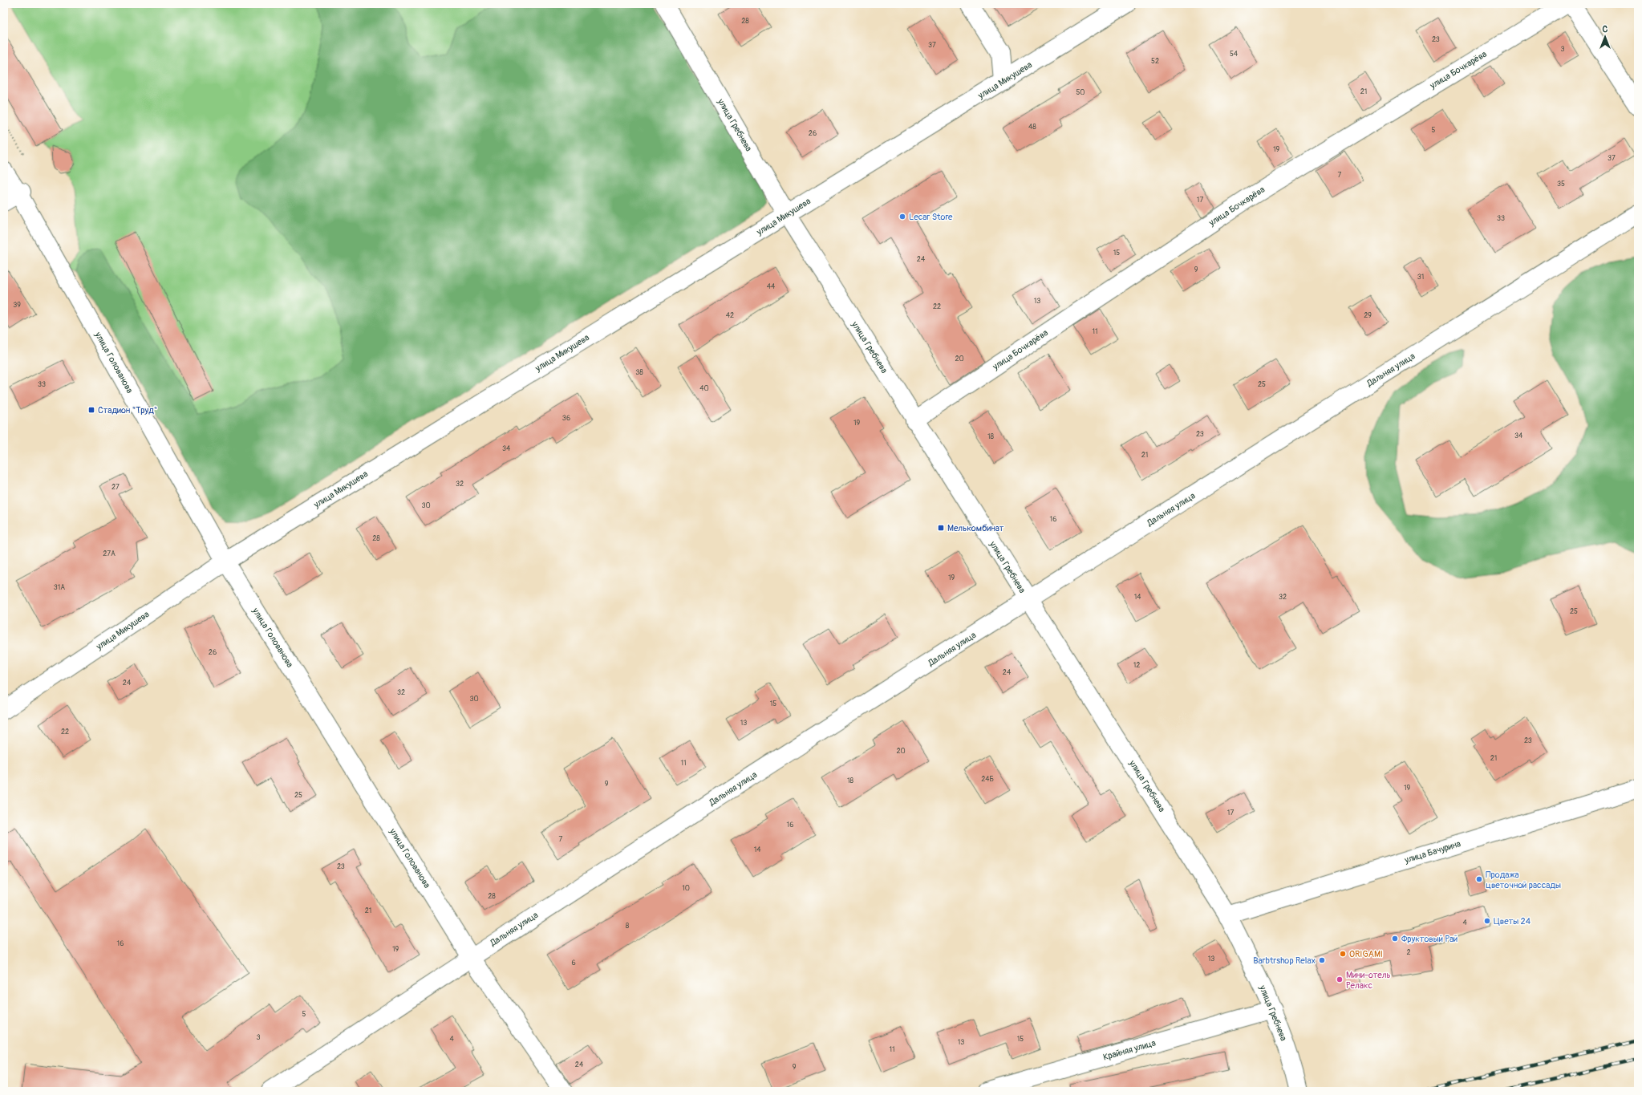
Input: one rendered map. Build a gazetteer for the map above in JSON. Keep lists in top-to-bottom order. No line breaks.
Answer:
{"streets":{"street":["улица Бочкарёва","улица Микушева","улица Гребнева","улица Голованова","Дальняя улица","улица Бачурина","Крайняя улица"]},"crossings":[["улица Бочкарёва","улица Гребнева"],["улица Микушева","улица Гребнева"],["улица Микушева","улица Голованова"],["улица Гребнева","Дальняя улица"],["улица Гребнева","улица Бачурина"],["улица Гребнева","Крайняя улица"],["улица Голованова","Дальняя улица"]],"places":{"other":["Lecar Store","Продажа цветочной рассады","Цветы 24","Фруктовый Рай","ORIGAMI","Barbtrshop Relax","Мини-отель Релакс"],"transit":["Стадион \"Труд\"","Мелькомбинат"]},"house_numbers":["28","23","37","3","54","52","21","50","48","5","26","19","37","7","35","17","33","15","24","9","31","44","13","39","22","42","29","11","20","38","33","25","40","36","19","23","34","18","34","21","32","27","30","16","28","27А","19","31А","14","32","25","26","12","24","24","32","30","15","13","22","23","20","21","11","24Б","18","9","19","25","17","16","7","14","23","10","28","21","4","8","16","19","2","13","6","5","3","4","15","13","11","24","9"],"north":"top"}
